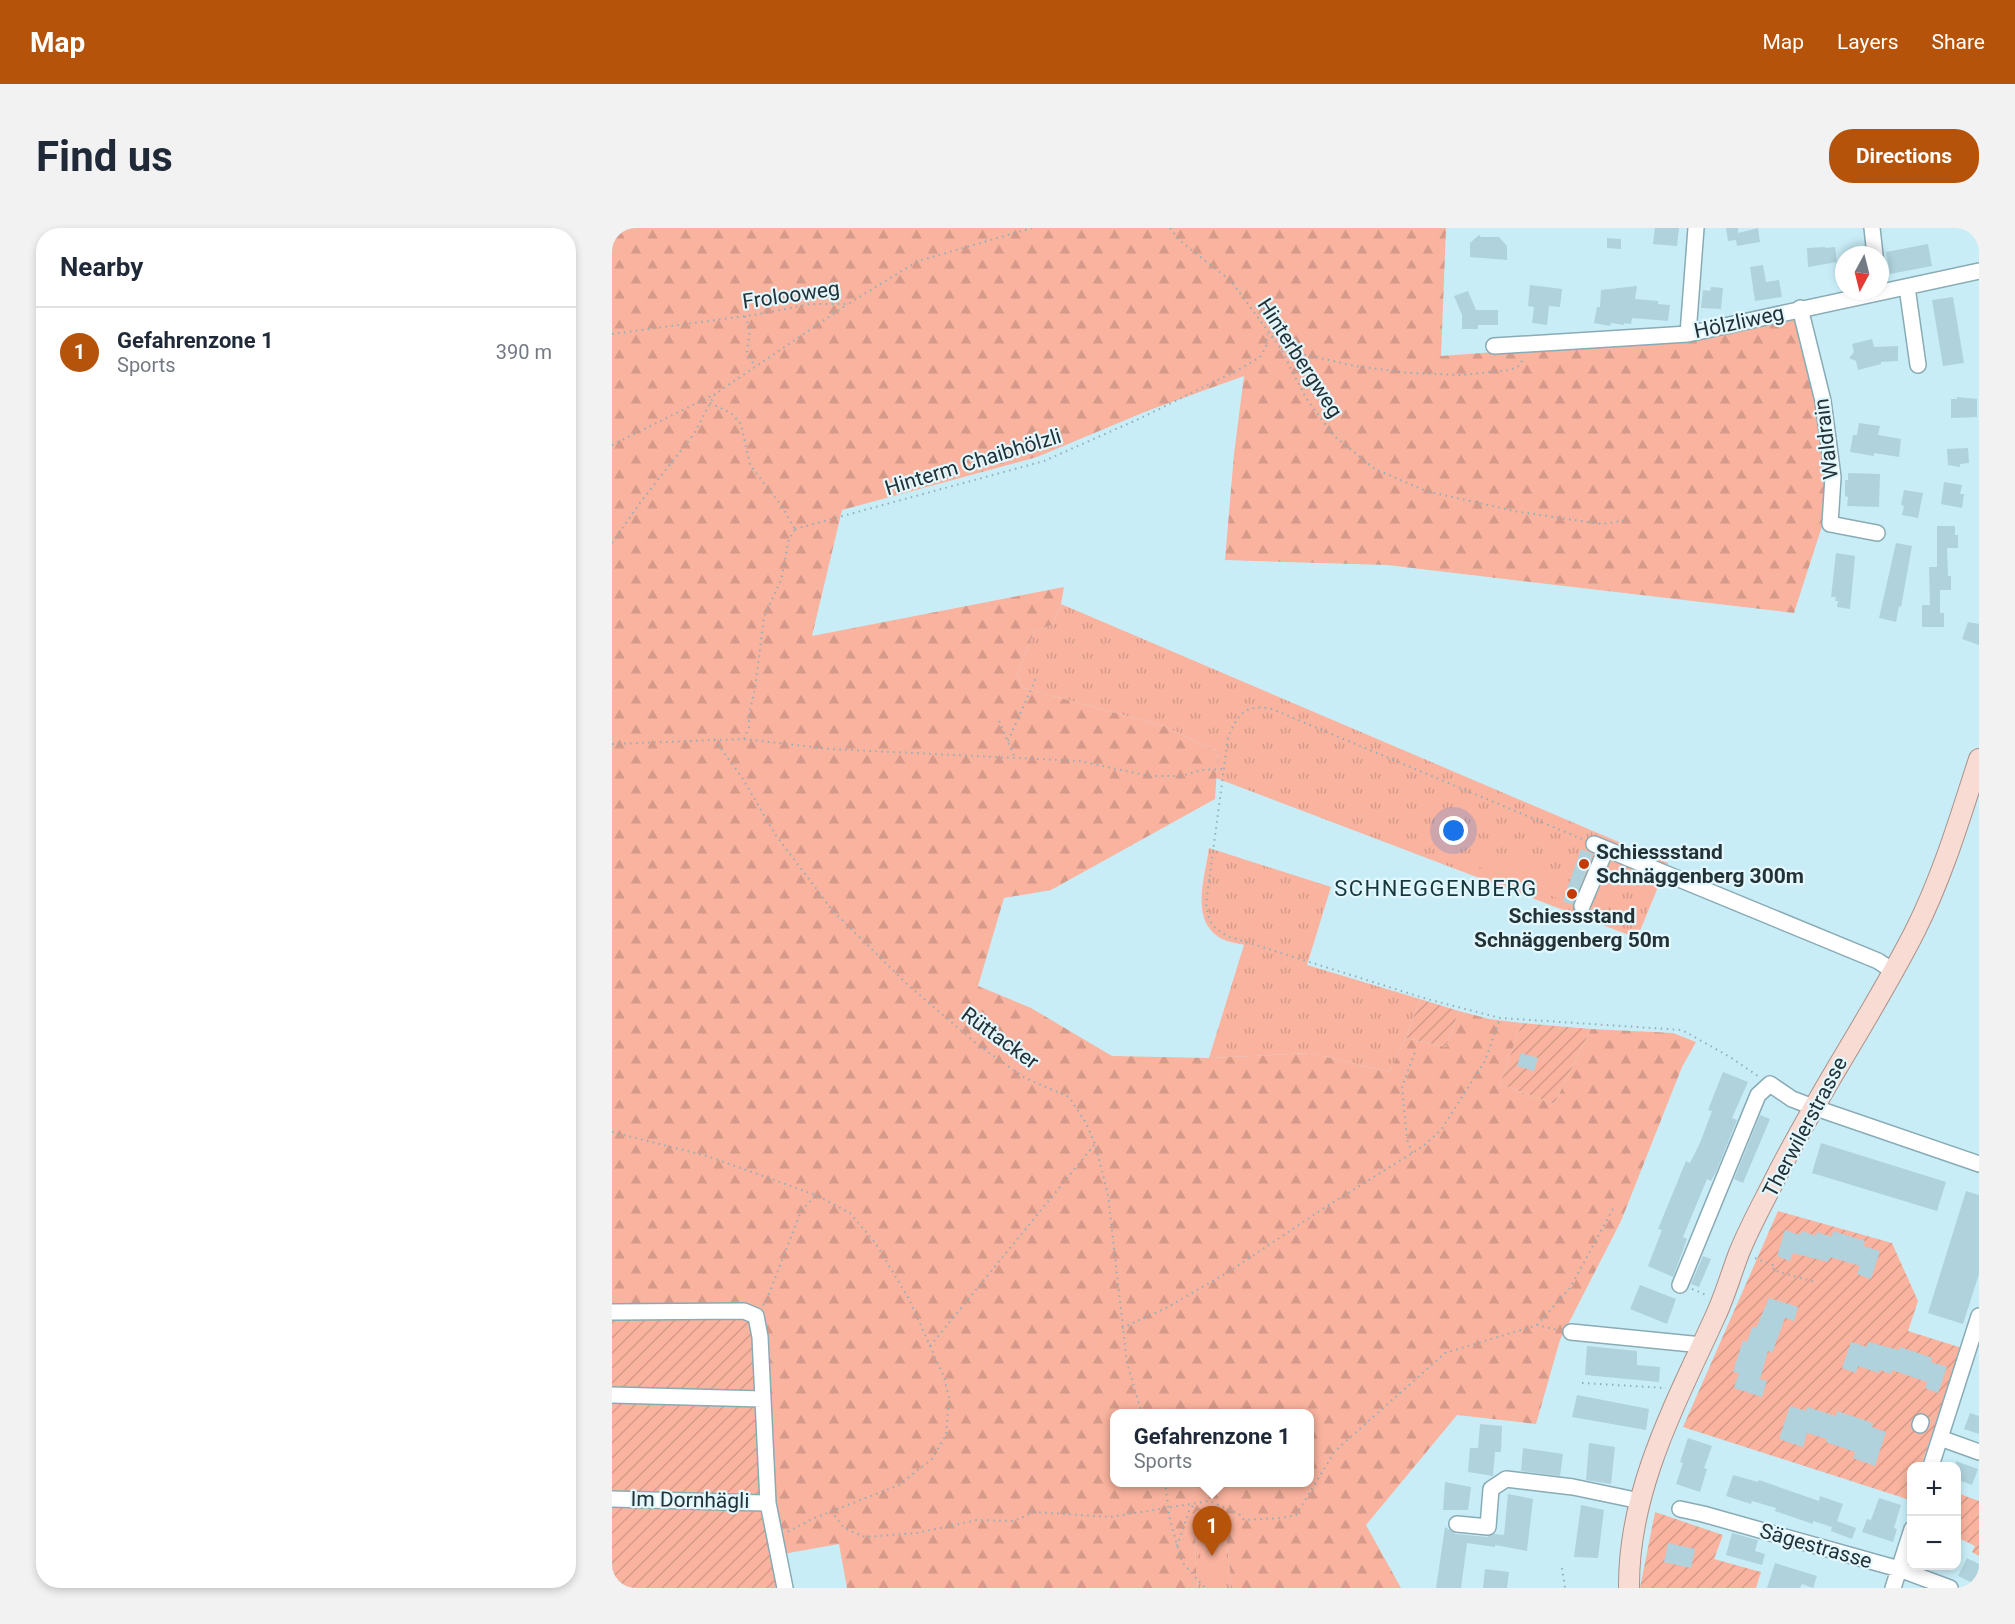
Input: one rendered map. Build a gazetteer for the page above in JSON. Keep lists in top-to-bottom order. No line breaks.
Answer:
{"streets":{"main road":["Therwilerstrasse"],"street":["Hölzliweg","Waldrain","Im Dornhägli","Sägestrasse"],"path":["Frolooweg","Hinterbergweg","Hinterm Chaibhölzli","Rüttacker"]},"crossings":[["Hölzliweg","Waldrain"],["Hinterbergweg","Hinterm Chaibhölzli"]],"districts":["SCHNEGGENBERG"],"places":["Schiessstand Schnäggenberg 300m","Schiessstand Schnäggenberg 50m"],"north":"bottom","page":{"header":"Map","nav":["Map","Layers","Share"],"buttons":"Directions","title":"Find us","heading":"Nearby","list":[{"mark":"1","name":"Gefahrenzone 1","note":"Sports","value":"390 m"}],"popup":["Gefahrenzone 1","Sports"],"map_buttons":["+","−"],"pins":"1"}}
